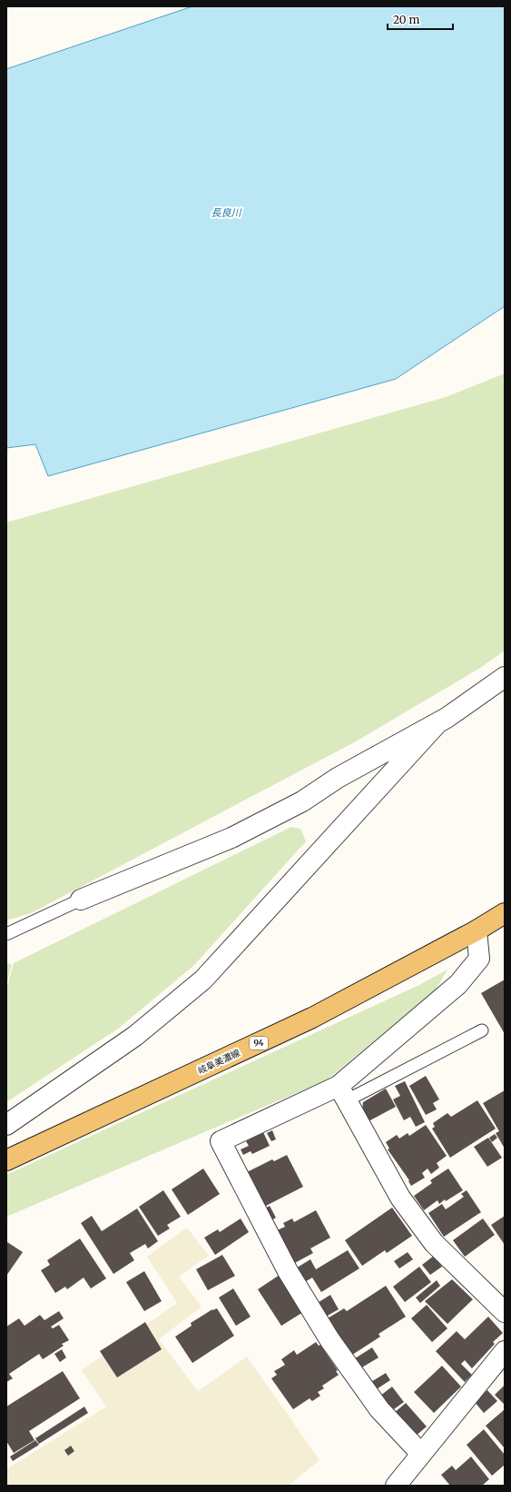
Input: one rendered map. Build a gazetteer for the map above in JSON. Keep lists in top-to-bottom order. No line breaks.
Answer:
{"streets":{"main road":["94","岐阜美濃線"]},"water":["長良川"],"scale_bar":"20 m"}
